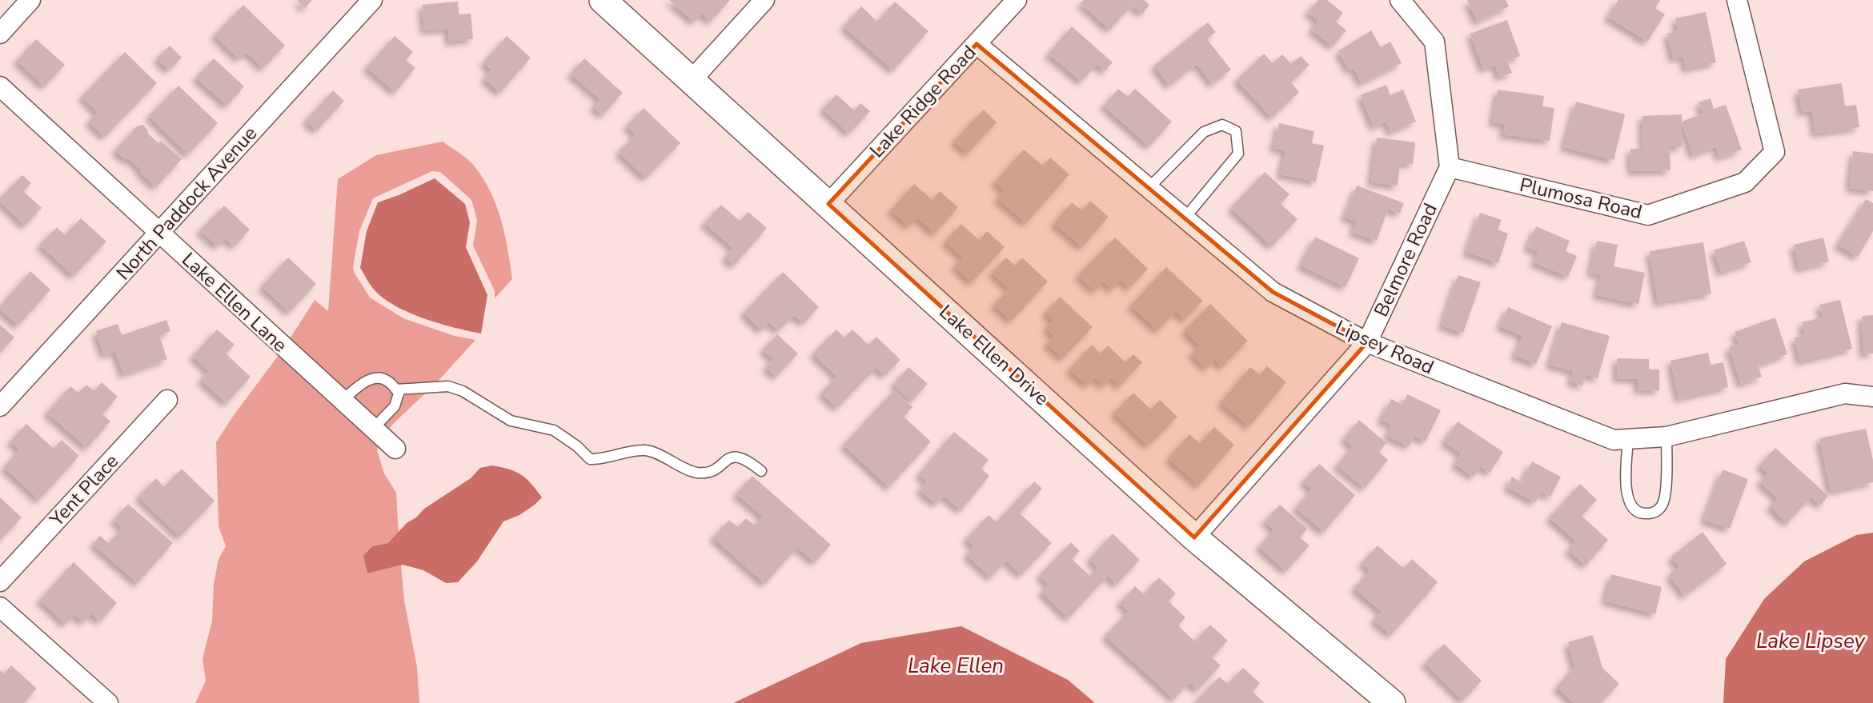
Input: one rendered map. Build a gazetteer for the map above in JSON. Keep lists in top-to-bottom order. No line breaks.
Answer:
{"streets":{"street":["Lake Ridge Road","Plumosa Road","North Paddock Avenue","Belmore Road","Lake Ellen Lane","Lipsey Road","Lake Ellen Drive","Yent Place"]},"crossings":[["Lake Ridge Road","Lipsey Road"],["Lake Ridge Road","Lake Ellen Drive"],["Plumosa Road","Belmore Road"],["North Paddock Avenue","Lake Ellen Lane"],["Belmore Road","Lipsey Road"],["Belmore Road","Lake Ellen Drive"]],"water":["Lake Lipsey","Lake Ellen"]}
